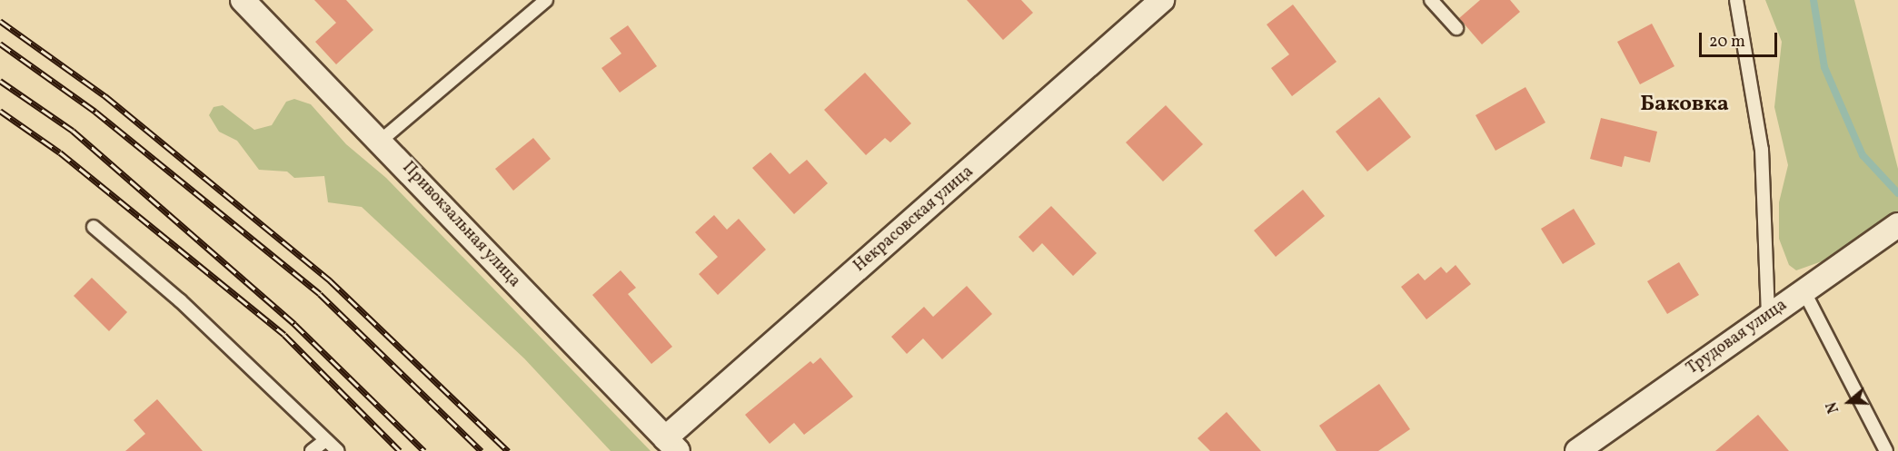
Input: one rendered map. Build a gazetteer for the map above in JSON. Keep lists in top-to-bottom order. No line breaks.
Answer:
{"streets":{"street":["Некрасовская улица","Привокзальная улица","Трудовая улица"]},"crossings":[["Некрасовская улица","Привокзальная улица"]],"districts":["Баковка"],"scale_bar":"20 m","north":"left"}
